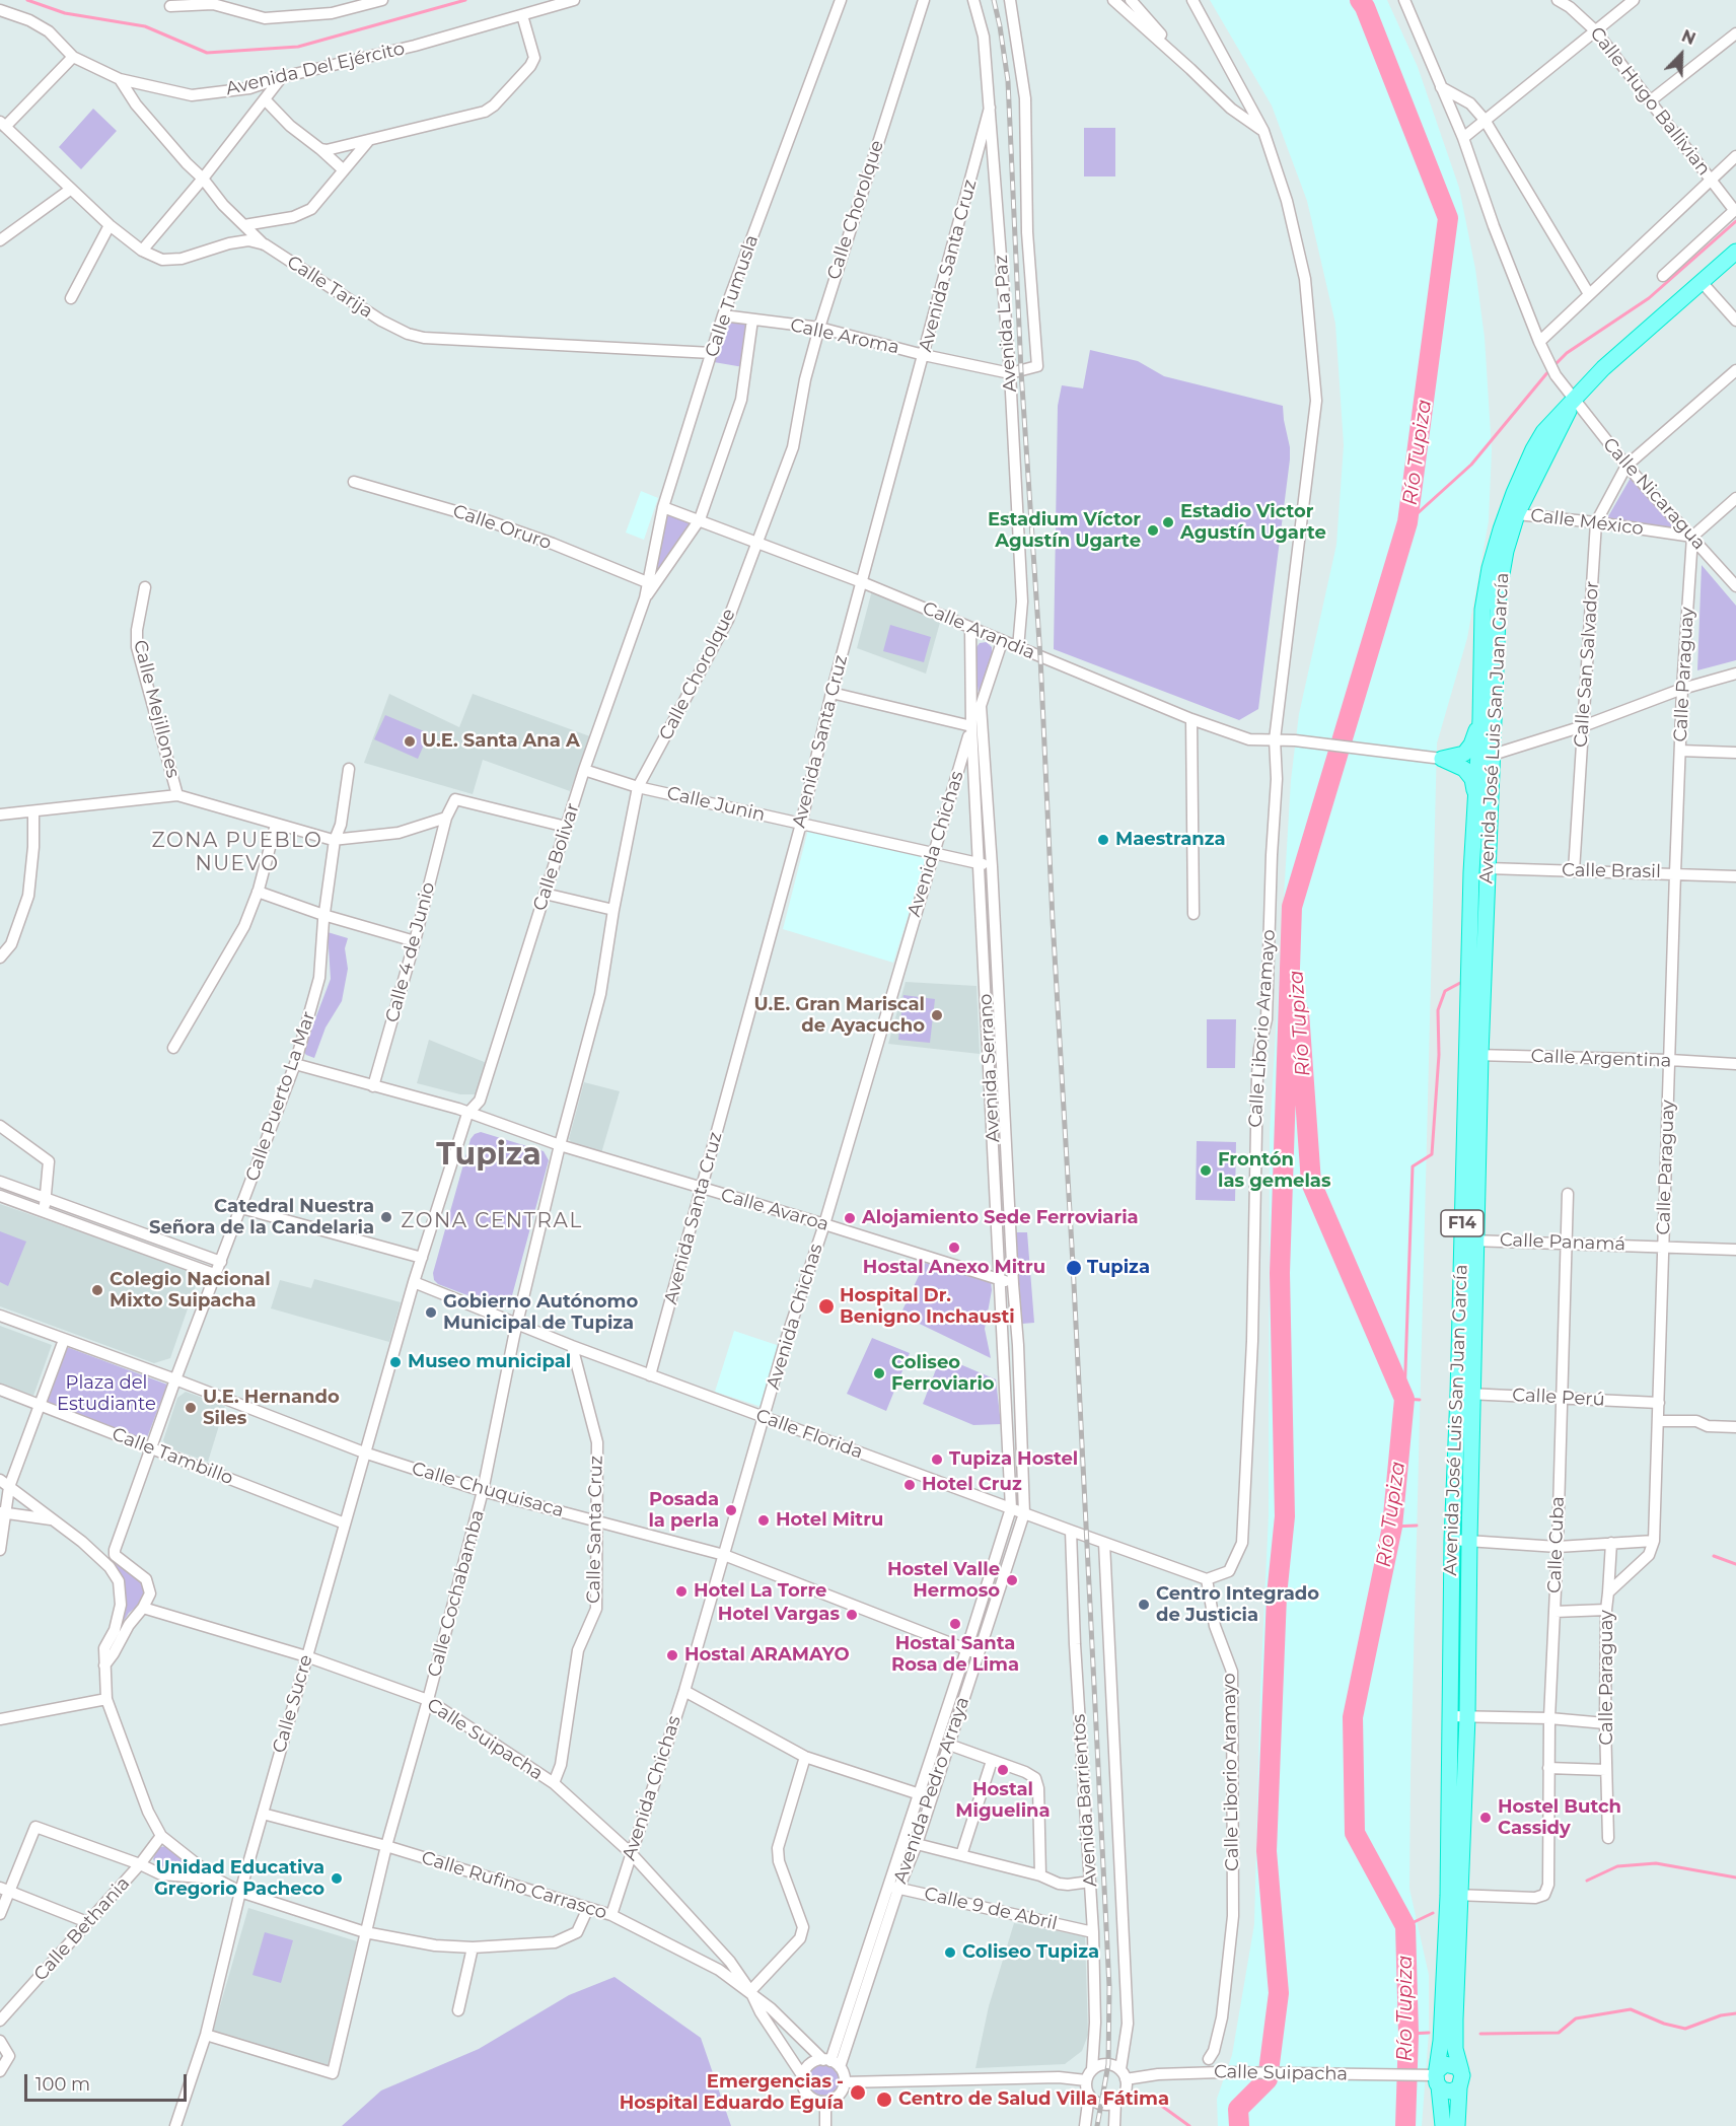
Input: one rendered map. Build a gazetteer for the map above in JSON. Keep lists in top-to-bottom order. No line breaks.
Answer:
{"streets":{"highway":["Avenida José Luis San Juan García","F14"],"street":["Avenida Del Ejército","Calle Hugo Ballivian","Calle Chorolque","Avenida Santa Cruz","Calle Tarija","Calle Tumusla","Avenida La Paz","Calle Aroma","Calle Nicaragua","Calle México","Calle Oruro","Calle Arandia","Calle San Salvador","Calle Paraguay","Calle Mejillones","Calle Junin","Avenida Chichas","Calle Bolivar","Calle Brasil","Calle 4 de Junio","Calle Liborio Aramayo","Calle Argentina","Avenida Serrano","Calle Puerto La Mar","Calle Avaroa","Calle Panamá","Calle Perú","Calle Florida","Calle Tambillo","Calle Chuquisaca","Calle Santa Cruz","Calle Cuba","Calle Cochabamba","Calle Sucre","Calle Suipacha","Avenida Pedro Arraya","Avenida Barrientos","Calle Rufino Carrasco","Calle 9 de Abril","Calle Bethania"]},"crossings":[["Calle Chorolque","Calle Aroma"],["Calle Chorolque","Calle Arandia"],["Calle Chorolque","Calle Junin"],["Calle Chorolque","Calle Avaroa"],["Calle Chorolque","Calle Florida"],["Calle Chorolque","Calle Cochabamba"],["Avenida Santa Cruz","Avenida La Paz"],["Avenida Santa Cruz","Calle Aroma"],["Avenida Santa Cruz","Calle Arandia"],["Avenida Santa Cruz","Calle Junin"],["Avenida Santa Cruz","Calle Avaroa"],["Avenida Santa Cruz","Calle Florida"],["Calle Tarija","Calle Tumusla"],["Calle Tumusla","Calle Aroma"],["Calle Tumusla","Calle Oruro"],["Calle Tumusla","Calle Arandia"],["Calle Tumusla","Calle Bolivar"],["Avenida La Paz","Calle Aroma"],["Avenida La Paz","Calle Arandia"],["Calle Nicaragua","Calle México"],["Calle Nicaragua","Calle San Salvador"],["Calle Nicaragua","Calle Paraguay"],["Calle Nicaragua","Avenida José Luis San Juan García"],["Calle México","Calle San Salvador"],["Calle México","Calle Paraguay"],["Calle México","Avenida José Luis San Juan García"],["Calle Arandia","Calle Liborio Aramayo"],["Calle Arandia","Avenida Serrano"],["Calle San Salvador","Calle Brasil"],["Calle Paraguay","Calle Brasil"],["Calle Paraguay","Calle Argentina"],["Calle Paraguay","Calle Panamá"],["Calle Paraguay","Calle Perú"],["Avenida José Luis San Juan García","Calle Brasil"],["Avenida José Luis San Juan García","Calle Argentina"],["Avenida José Luis San Juan García","F14"],["Avenida José Luis San Juan García","Calle Panamá"],["Avenida José Luis San Juan García","Calle Perú"],["Avenida José Luis San Juan García","Calle Cuba"],["Avenida José Luis San Juan García","Calle Suipacha"],["Calle Junin","Avenida Chichas"],["Calle Junin","Calle Bolivar"],["Calle Junin","Avenida Serrano"],["Avenida Chichas","Avenida Serrano"],["Avenida Chichas","Calle Avaroa"],["Avenida Chichas","Calle Florida"],["Avenida Chichas","Calle Chuquisaca"],["Avenida Chichas","Calle Suipacha"],["Avenida Chichas","Calle Rufino Carrasco"],["Calle Bolivar","Calle Avaroa"],["Calle Bolivar","Calle Sucre"],["Calle 4 de Junio","Calle Avaroa"],["Calle Liborio Aramayo","Calle Florida"],["Avenida Serrano","Calle Avaroa"],["Avenida Serrano","Calle Florida"],["Avenida Serrano","Avenida Pedro Arraya"],["Calle Puerto La Mar","Calle Avaroa"],["Calle Puerto La Mar","Calle Tambillo"],["Calle Puerto La Mar","Calle Chuquisaca"],["Calle Puerto La Mar","Calle Suipacha"],["F14","Calle Suipacha"],["Calle Panamá","Calle Cuba"],["Calle Perú","Calle Cuba"],["Calle Florida","Calle Santa Cruz"],["Calle Florida","Calle Cochabamba"],["Calle Florida","Calle Sucre"],["Calle Florida","Avenida Pedro Arraya"],["Calle Florida","Avenida Barrientos"],["Calle Tambillo","Calle Sucre"],["Calle Chuquisaca","Calle Santa Cruz"],["Calle Chuquisaca","Calle Cochabamba"],["Calle Chuquisaca","Calle Sucre"],["Calle Chuquisaca","Avenida Pedro Arraya"],["Calle Santa Cruz","Calle Suipacha"],["Calle Cochabamba","Calle Sucre"],["Calle Cochabamba","Calle Suipacha"],["Calle Cochabamba","Calle Rufino Carrasco"],["Calle Sucre","Calle Suipacha"],["Calle Sucre","Calle Rufino Carrasco"],["Calle Suipacha","Avenida Pedro Arraya"],["Calle Suipacha","Avenida Barrientos"],["Calle Suipacha","Calle Rufino Carrasco"],["Avenida Pedro Arraya","Calle 9 de Abril"],["Avenida Barrientos","Calle 9 de Abril"]],"districts":["ZONA PUEBLO NUEVO","Tupiza","ZONA CENTRAL"],"water":["Río Tupiza"],"parks":["Plaza del Estudiante"],"places":["Estadio Victor Agustín Ugarte","Estadium Víctor Agustín Ugarte","U.E. Santa Ana A","Maestranza","U.E. Gran Mariscal de Ayacucho","Frontón las gemelas","Catedral Nuestra Señora de la Candelaria","Alojamiento Sede Ferroviaria","Hostal Anexo Mitru","Tupiza","Colegio Nacional Mixto Suipacha","Hospital Dr. Benigno Inchausti","Gobierno Autónomo Municipal de Tupiza","Museo municipal","Coliseo Ferroviario","U.E. Hernando Siles","Tupiza Hostel","Hotel Cruz","Posada la perla","Hotel Mitru","Hostel Valle Hermoso","Hotel La Torre","Centro Integrado de Justicia","Hotel Vargas","Hostal Santa Rosa de Lima","Hostal ARAMAYO","Hostal Miguelina","Hostel Butch Cassidy","Unidad Educativa Gregorio Pacheco","Coliseo Tupiza","Emergencias - Hospital Eduardo Eguía","Centro de Salud Villa Fátima"],"scale_bar":"100 m","north":"top right"}
